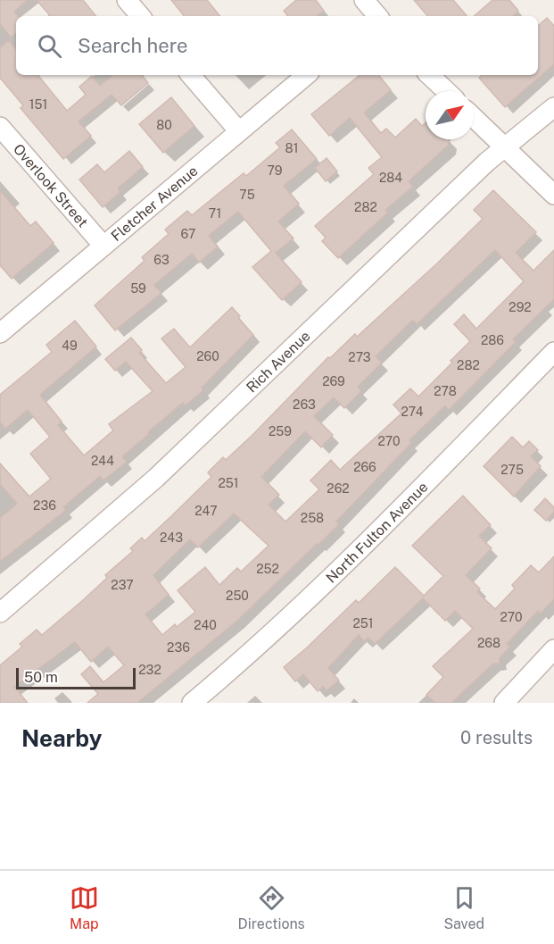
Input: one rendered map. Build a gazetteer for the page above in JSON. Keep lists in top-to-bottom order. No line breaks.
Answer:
{"streets":{"street":["Overlook Street","Fletcher Avenue","Rich Avenue","North Fulton Avenue"]},"crossings":[["Overlook Street","Fletcher Avenue"]],"house_numbers":["151","80","81","79","284","75","282","71","67","63","59","292","286","49","260","273","282","269","278","263","274","259","270","244","266","275","251","262","236","247","258","243","252","237","250","270","251","240","268","236","232"],"scale_bar":"50 m","north":"top right","page":{"search":"Search here","scale":"50 m","heading":["Nearby","0 results"],"nav":["Map","Directions","Saved"]}}
